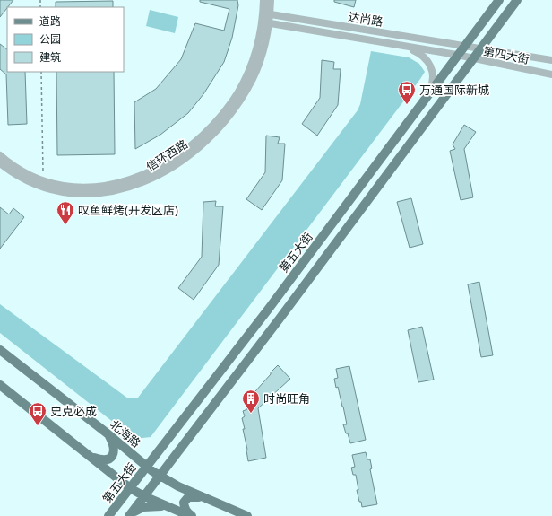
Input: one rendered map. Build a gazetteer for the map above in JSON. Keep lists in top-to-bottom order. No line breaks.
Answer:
{"streets":{"main road":["第五大街","北海路"],"street":["达尚路","第四大街","信环西路"]},"crossings":[["达尚路","第四大街"],["达尚路","信环西路"],["达尚路","第五大街"],["第四大街","第五大街"],["第五大街","北海路"]],"places":{"bus stop":["万通国际新城","史克必成"],"restaurant":["叹鱼鲜烤(开发区店)"],"building":["时尚旺角"]},"legend":["道路","公园","建筑"]}
